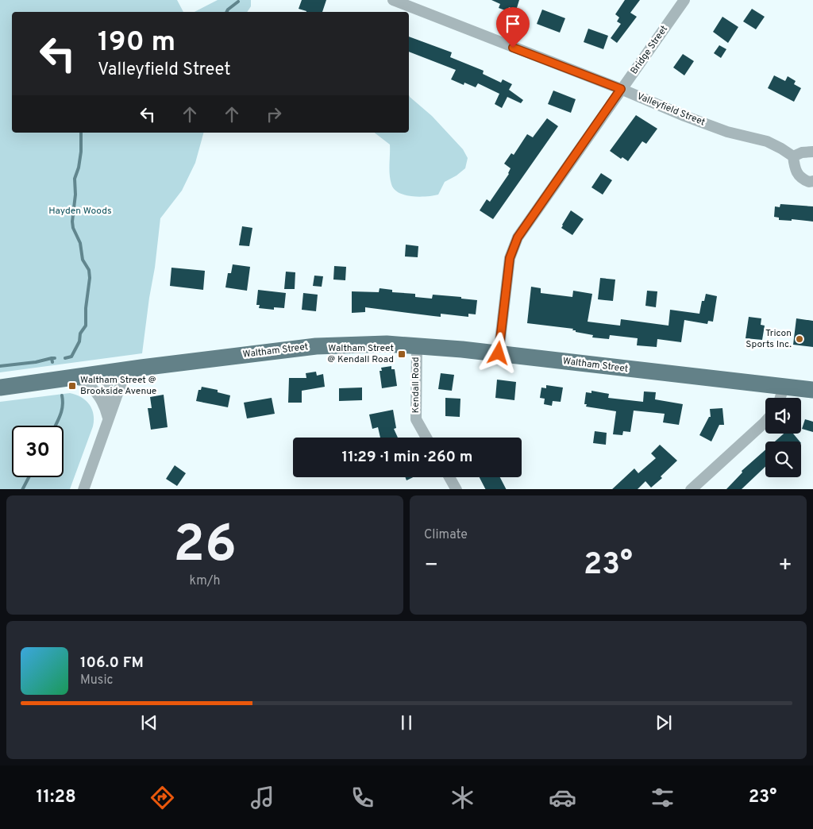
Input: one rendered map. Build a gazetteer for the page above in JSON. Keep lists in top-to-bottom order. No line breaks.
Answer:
{"streets":{"main road":["Waltham Street"],"street":["Bridge Street","Valleyfield Street","Kendall Road"]},"crossings":[["Bridge Street","Valleyfield Street"],["Bridge Street","Waltham Street"],["Waltham Street","Kendall Road"]],"parks":["Hayden Woods"],"places":{"other":["Tricon Sports Inc."],"transit":["Waltham Street @ Kendall Road","Waltham Street @ Brookside Avenue"]},"page":{"turn":["190 m","Valleyfield Street"],"limit":"30","trip":"11:29 · 1 min · 260 m","tile":[["26","km/h"],"Climate"],"heat":["−","23°","+"],"song":["106.0 FM","Music"],"tabs":["11:28","23°"]}}
